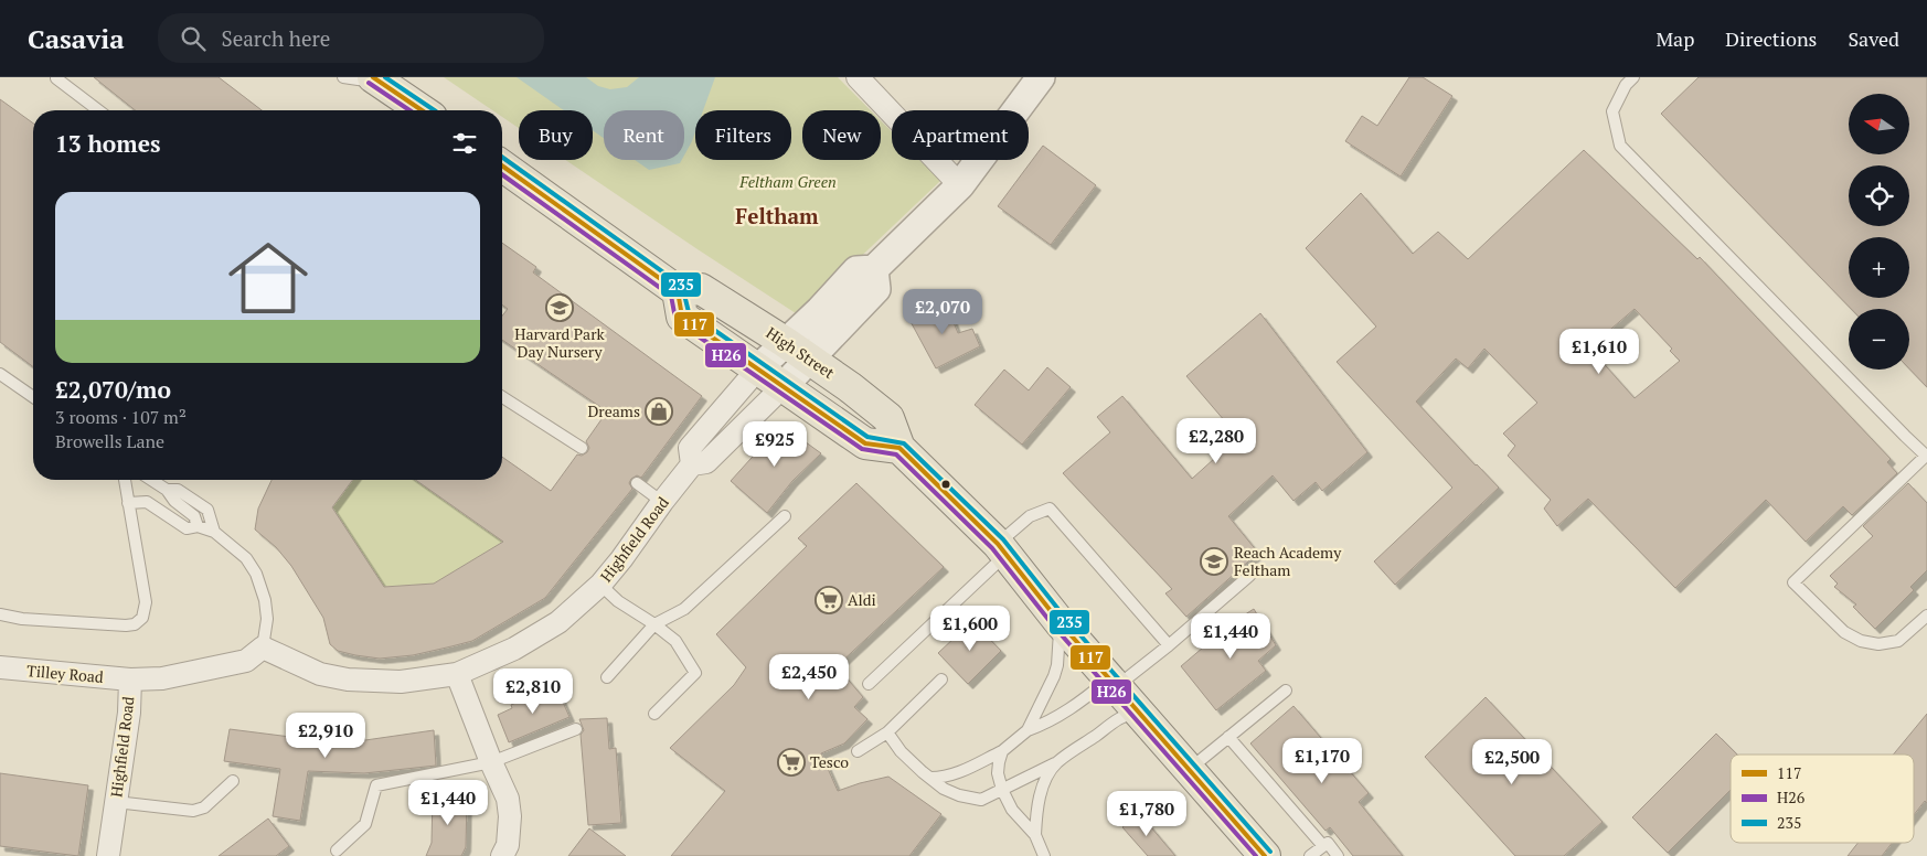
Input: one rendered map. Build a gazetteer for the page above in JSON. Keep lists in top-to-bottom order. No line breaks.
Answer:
{"streets":{"main road":["High Street"],"street":["Highfield Road","Tilley Road"]},"crossings":[["Highfield Road","Tilley Road"]],"districts":["Feltham"],"parks":["Feltham Green"],"places":{"school or university":["Harvard Park Day Nursery","Reach Academy Feltham"],"shop":["Dreams"],"supermarket":["Aldi","Tesco"]},"lines":["transit line 117","transit line 235","transit line H26"],"legend":["117","H26","235"],"north":"left","page":{"header":"Casavia","search":"Search here","nav":["Map","Directions","Saved"],"map_buttons":["+","−"],"chip":["Buy","Rent","Filters","New","Apartment"],"heading":"13 homes","list":[{"name":"£2,070/mo","note":"3 rooms · 107 m² · Browells Lane"}],"price":["£2,070","£1,610","£2,280","£925","£1,600","£1,440","£2,450","£2,810","£2,910","£1,170","£2,500","£1,440","£1,780"]}}
